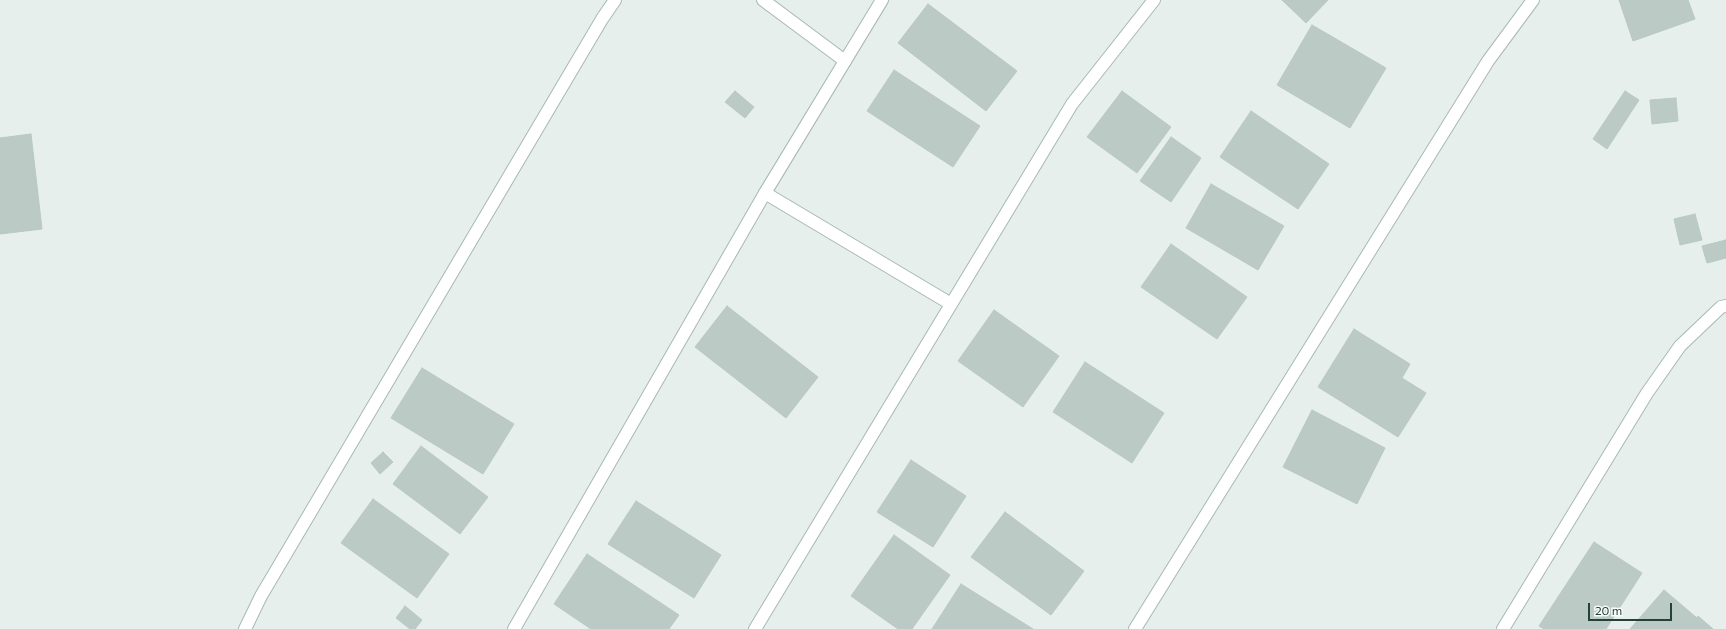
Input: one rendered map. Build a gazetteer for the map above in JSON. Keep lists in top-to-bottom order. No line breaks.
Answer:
{"scale_bar":"20 m"}
